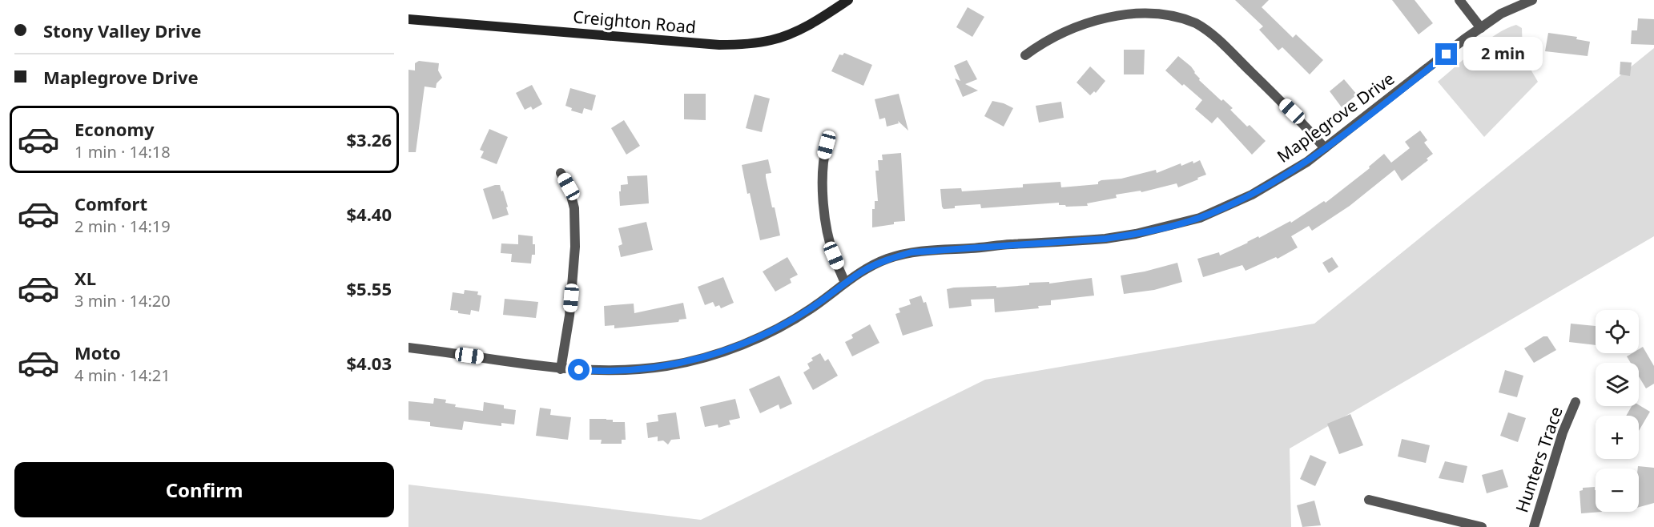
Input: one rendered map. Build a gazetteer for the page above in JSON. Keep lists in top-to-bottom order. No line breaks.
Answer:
{"streets":{"main road":["Creighton Road"],"street":["Maplegrove Drive","Hunters Trace"]},"page":{"banner":["Stony Valley Drive","Maplegrove Drive"],"bubble":"2 min","list":[{"name":"Economy","note":"1 min · 14:18","value":"$3.26"},{"name":"Comfort","note":"2 min · 14:19","value":"$4.40"},{"name":"XL","note":"3 min · 14:20","value":"$5.55"},{"name":"Moto","note":"4 min · 14:21","value":"$4.03"}],"map_buttons":["+","−"],"buttons":"Confirm"}}
